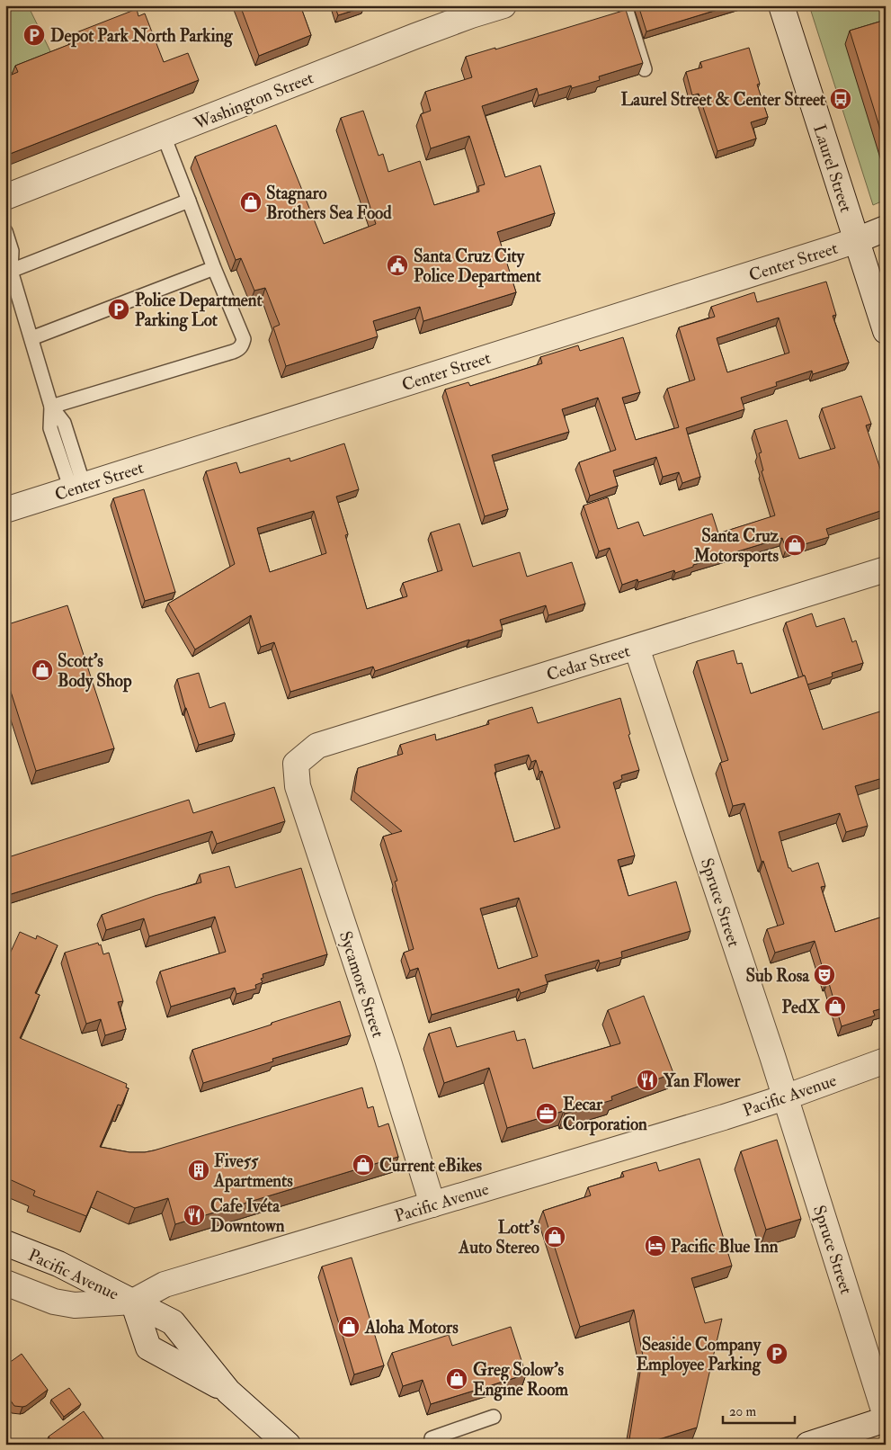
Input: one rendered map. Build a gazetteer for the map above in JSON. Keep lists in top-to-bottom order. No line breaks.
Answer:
{"streets":{"street":["Washington Street","Laurel Street","Center Street","Cedar Street","Spruce Street","Sycamore Street","Pacific Avenue"]},"crossings":[["Laurel Street","Center Street"],["Cedar Street","Spruce Street"],["Cedar Street","Sycamore Street"],["Spruce Street","Pacific Avenue"],["Sycamore Street","Pacific Avenue"]],"places":{"parking":["Depot Park North Parking","Police Department Parking Lot","Seaside Company Employee Parking"],"bus stop":["Laurel Street & Center Street"],"shop":["Stagnaro Brothers Sea Food","Santa Cruz Motorsports","Scott's Body Shop","PedX","Current eBikes","Lott's Auto Stereo","Aloha Motors","Greg Solow's Engine Room"],"public building":["Santa Cruz City Police Department"],"theatre":["Sub Rosa"],"restaurant":["Yan Flower","Cafe Ivéta Downtown"],"office":["Eecar Corporation"],"building":["Five55 Apartments"],"hotel":["Pacific Blue Inn"]},"scale_bar":"20 m"}
